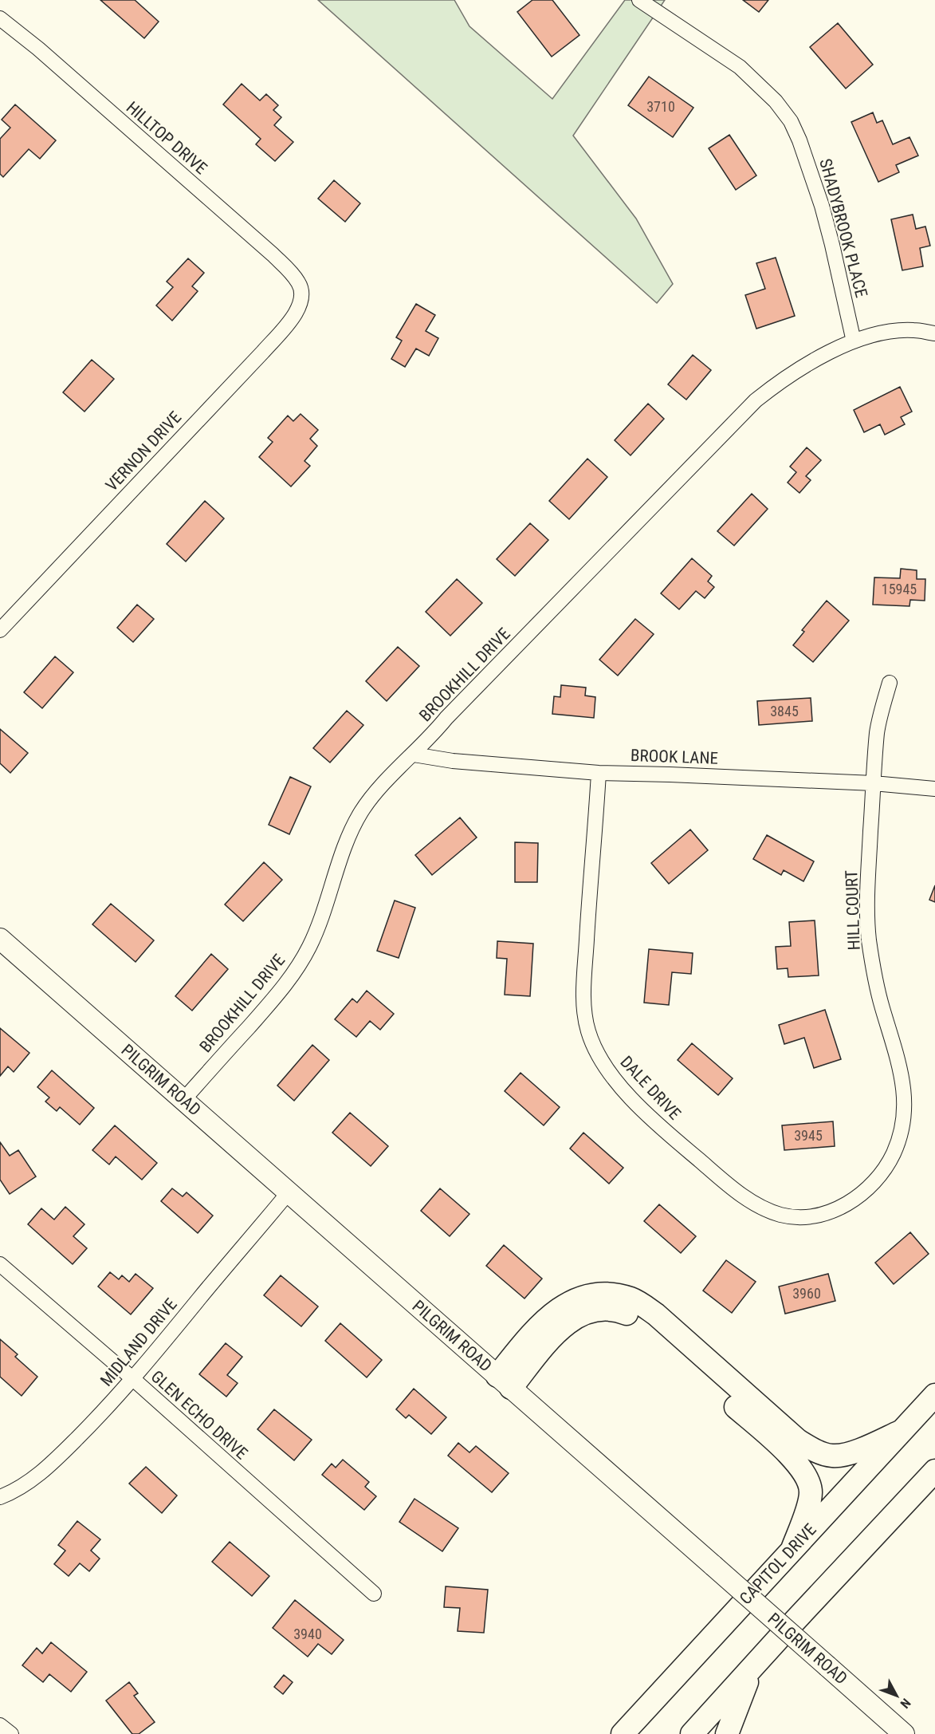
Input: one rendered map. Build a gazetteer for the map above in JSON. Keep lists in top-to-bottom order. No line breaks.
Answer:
{"streets":{"main road":["PILGRIM ROAD","CAPITOL DRIVE"],"street":["HILLTOP DRIVE","SHADYBROOK PLACE","VERNON DRIVE","BROOKHILL DRIVE","BROOK LANE","HILL COURT","DALE DRIVE","MIDLAND DRIVE","GLEN ECHO DRIVE"]},"crossings":[["HILLTOP DRIVE","VERNON DRIVE"],["SHADYBROOK PLACE","BROOKHILL DRIVE"],["BROOKHILL DRIVE","BROOK LANE"],["BROOKHILL DRIVE","PILGRIM ROAD"],["BROOK LANE","HILL COURT"],["BROOK LANE","DALE DRIVE"],["HILL COURT","DALE DRIVE"],["PILGRIM ROAD","MIDLAND DRIVE"],["MIDLAND DRIVE","GLEN ECHO DRIVE"]],"house_numbers":["3710","15945","3845","3945","3960","3940"],"north":"bottom right"}
